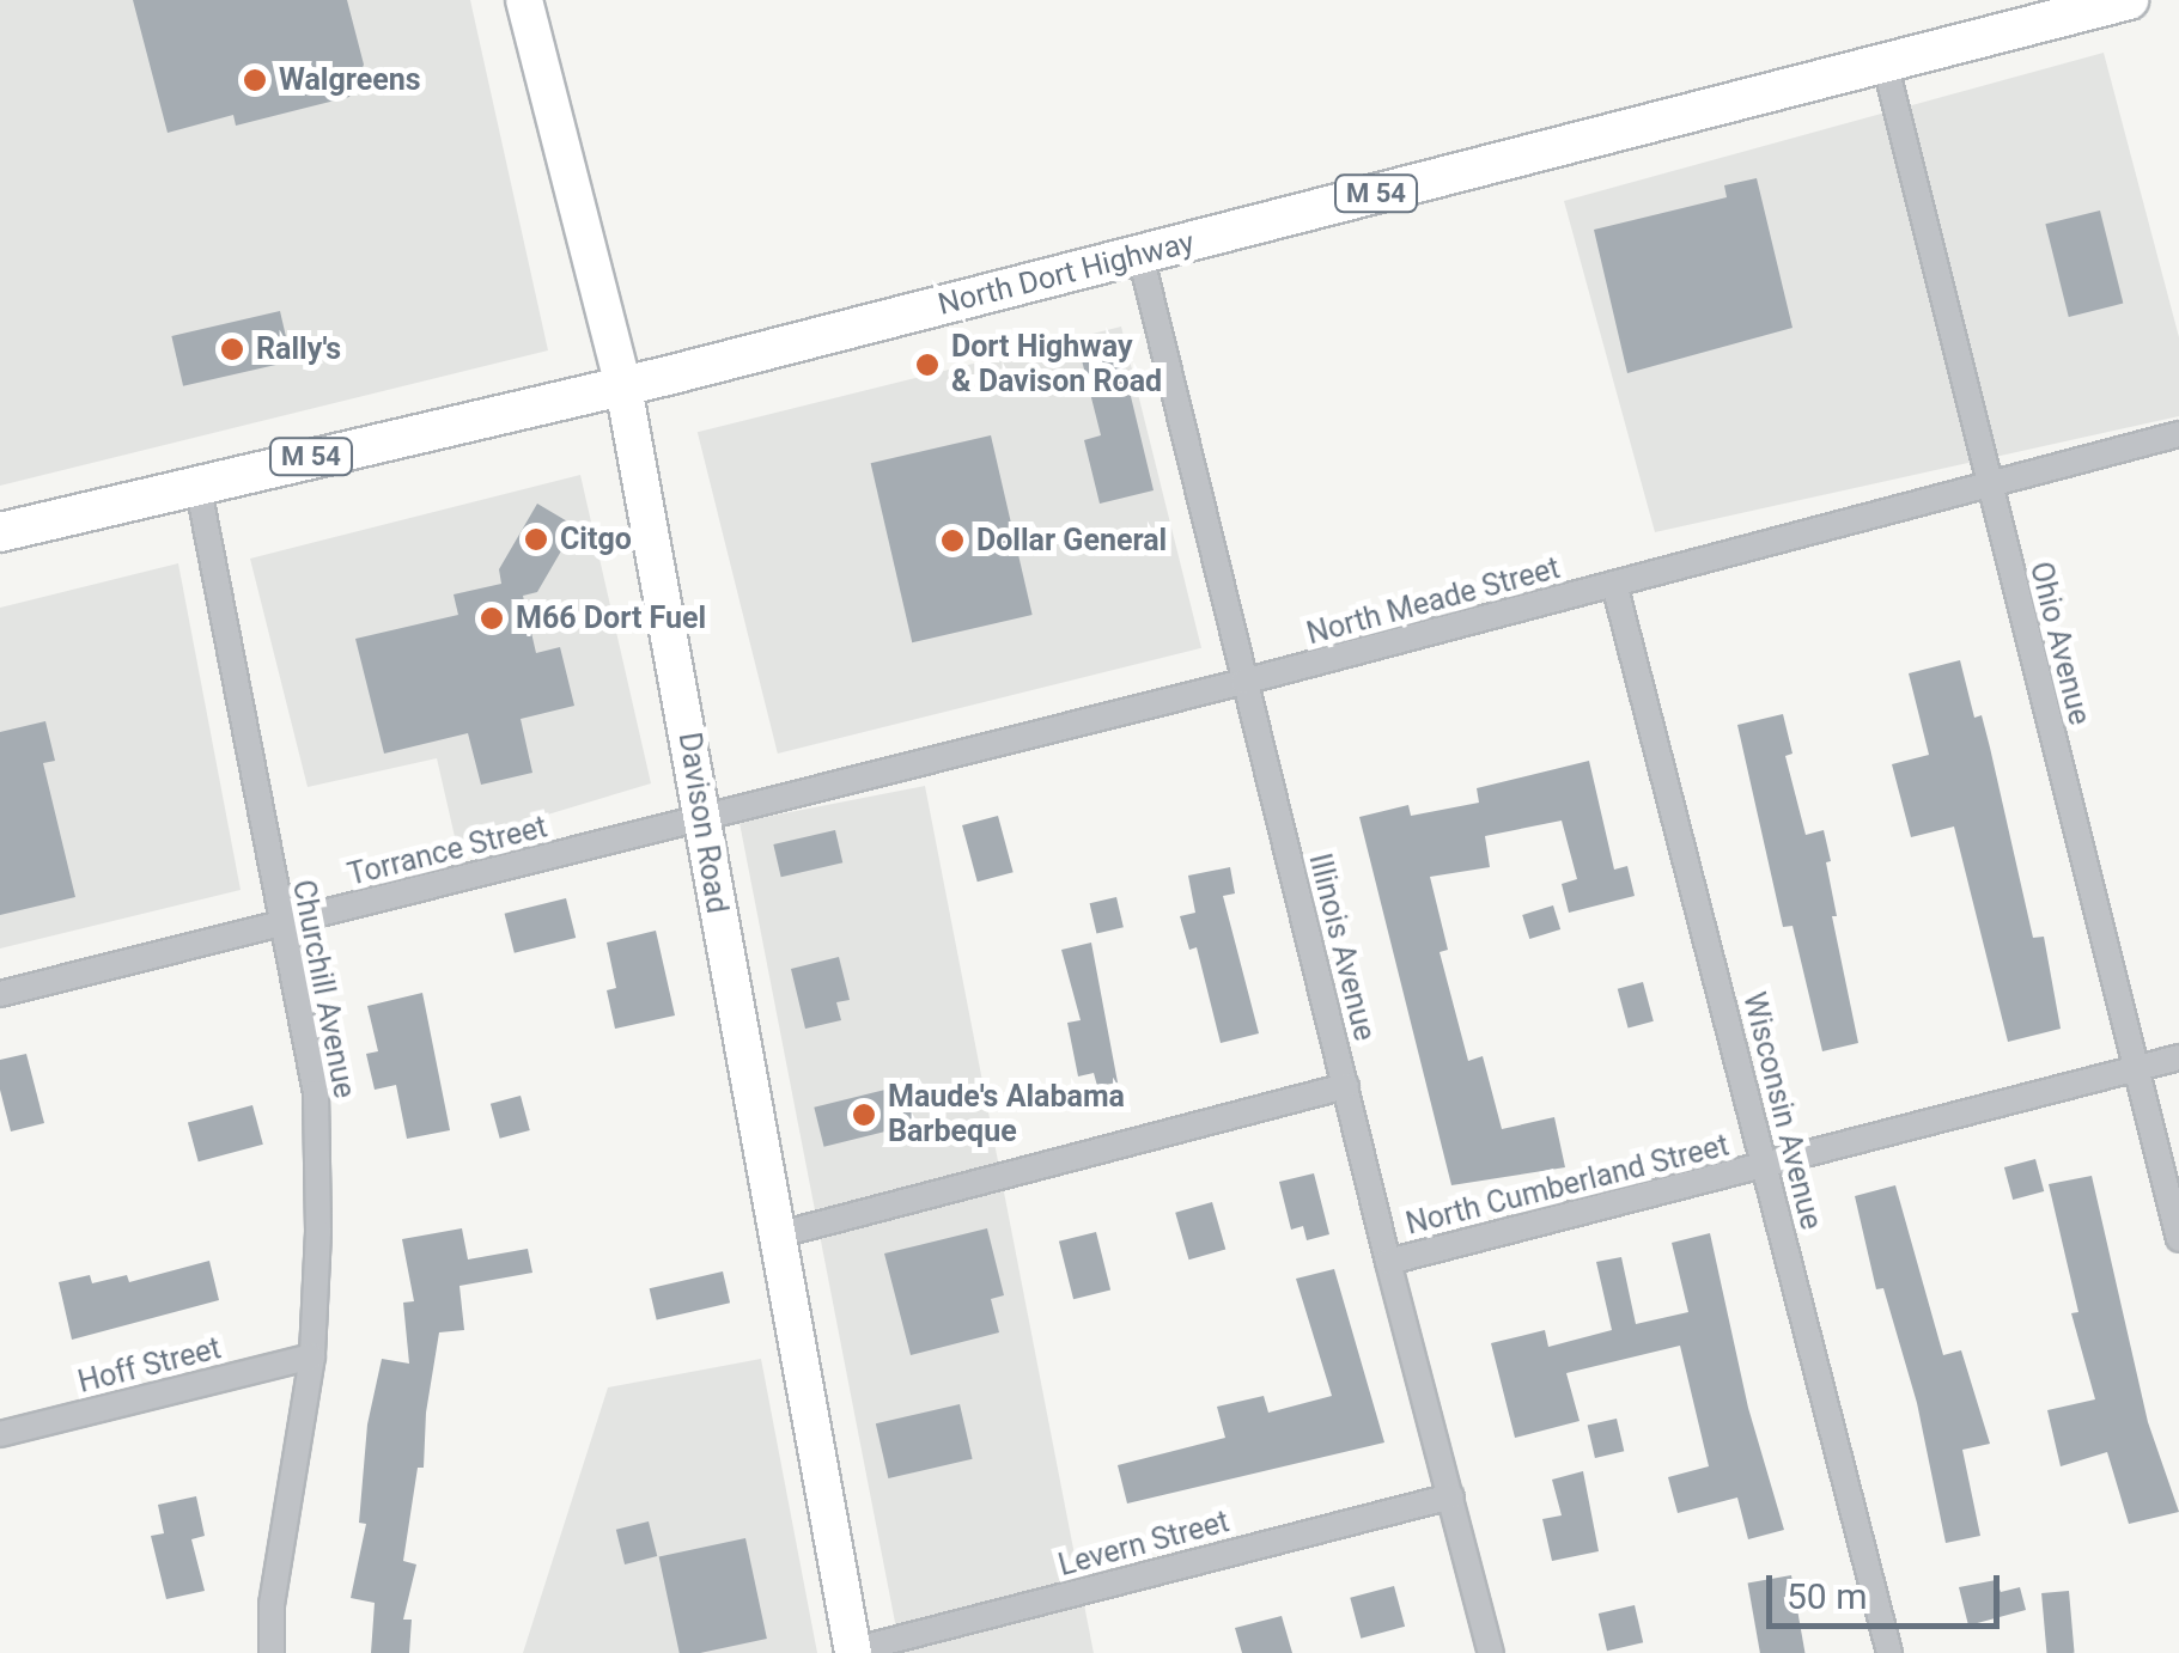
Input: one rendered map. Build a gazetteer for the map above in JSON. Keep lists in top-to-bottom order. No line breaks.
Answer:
{"streets":{"main road":["M 54","North Dort Highway","Davison Road"],"street":["North Meade Street","Ohio Avenue","Torrance Street","Illinois Avenue","Churchill Avenue","Wisconsin Avenue","North Cumberland Street","Hoff Street","Levern Street"]},"crossings":[["North Dort Highway","Ohio Avenue"],["North Dort Highway","Davison Road"],["North Dort Highway","Illinois Avenue"],["North Dort Highway","Churchill Avenue"],["North Meade Street","Ohio Avenue"],["North Meade Street","Davison Road"],["North Meade Street","Torrance Street"],["North Meade Street","Illinois Avenue"],["North Meade Street","Wisconsin Avenue"],["Ohio Avenue","North Cumberland Street"],["Davison Road","Torrance Street"],["Davison Road","Levern Street"],["Torrance Street","Churchill Avenue"],["Illinois Avenue","North Cumberland Street"],["Illinois Avenue","Levern Street"],["Churchill Avenue","Hoff Street"],["Wisconsin Avenue","North Cumberland Street"]],"places":["Walgreens","Rally's","Dort Highway & Davison Road","Citgo","Dollar General","M66 Dort Fuel","Maude's Alabama Barbeque"],"scale_bar":"50 m"}
